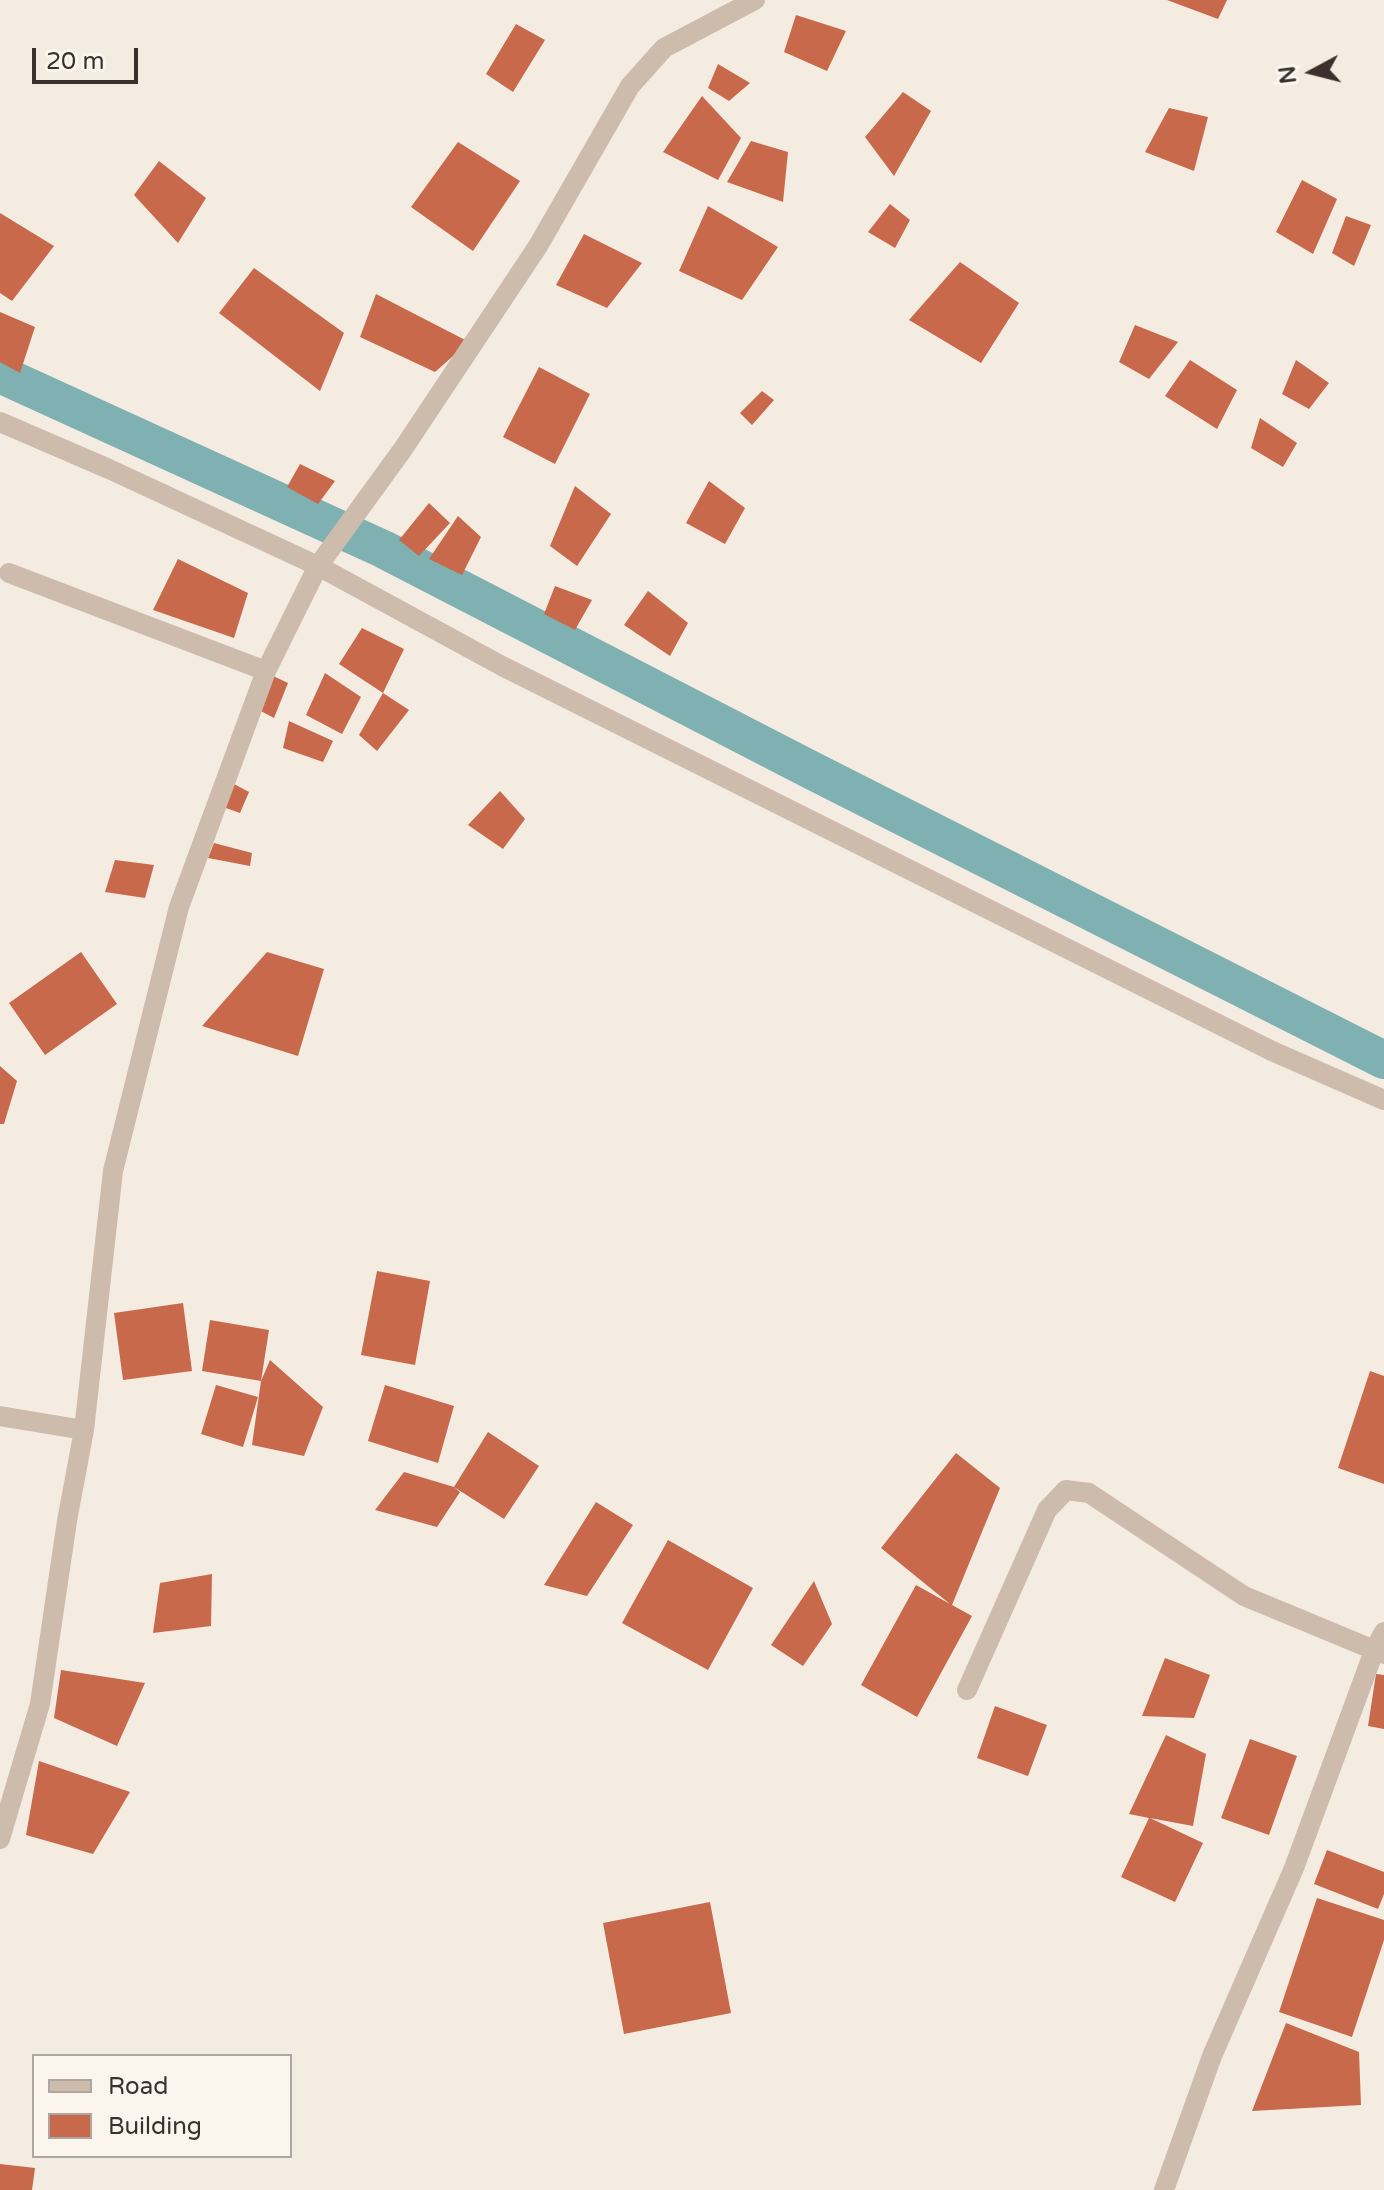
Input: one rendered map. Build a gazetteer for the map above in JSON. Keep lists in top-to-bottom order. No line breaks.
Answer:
{"legend":["Road","Building"],"scale_bar":"20 m","north":"left"}
